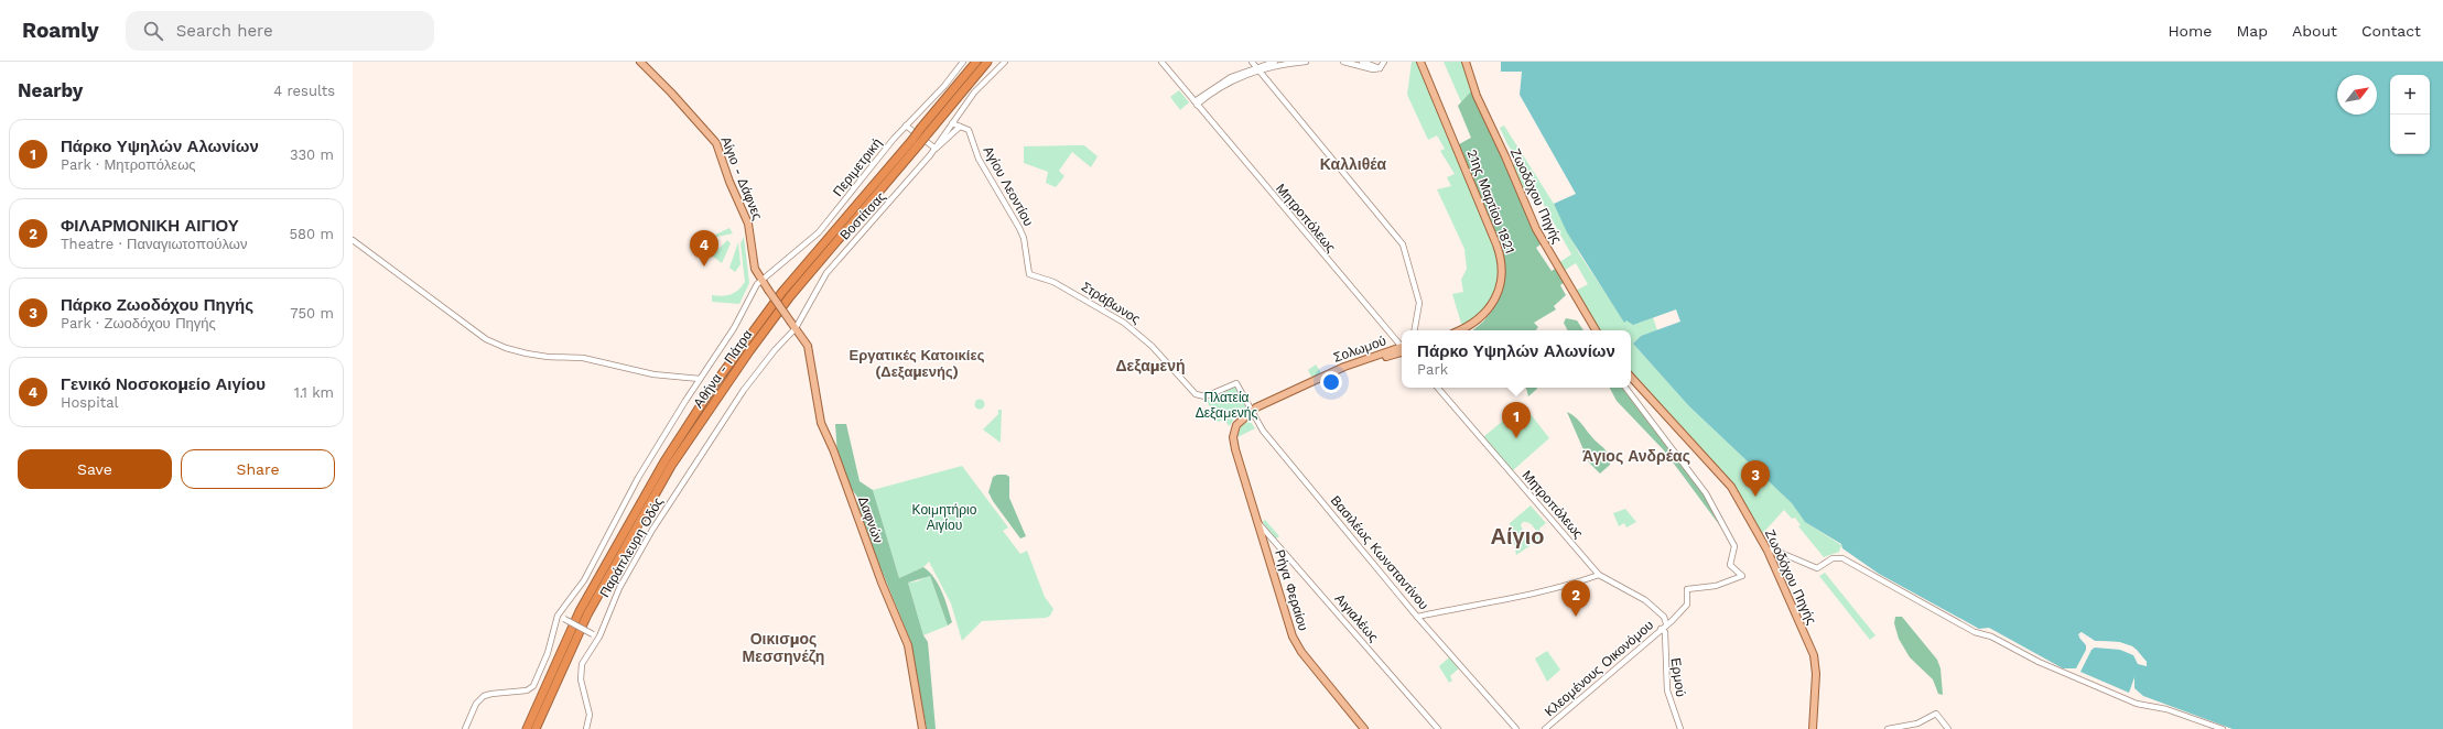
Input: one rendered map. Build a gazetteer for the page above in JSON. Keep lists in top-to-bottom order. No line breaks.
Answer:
{"streets":{"highway":["Αθήνα - Πάτρα"],"main road":["Αίγιο - Δάφνες","Ζωοδόχου Πηγής","21ης Μαρτίου 1821","Σολωμού","Δαφνών","Ρήγα Φεραίου"],"street":["Περιμετρική","Αγίου Λεοντίου","Βοστίτσας","Μητροπόλεως","Στράβωνος","Παράπλευρη Οδός","Βασιλέως Κωνσταντίνου","Αιγιαλέως","Κλεομένους Οικονόμου","Ερμού"]},"crossings":[["Περιμετρική","Αίγιο - Δάφνες"],["Αίγιο - Δάφνες","Βοστίτσας"],["Αίγιο - Δάφνες","Δαφνών"],["Αγίου Λεοντίου","Στράβωνος"],["Βοστίτσας","Δαφνών"],["Βοστίτσας","Παράπλευρη Οδός"],["Μητροπόλεως","Κλεομένους Οικονόμου"],["Στράβωνος","Βασιλέως Κωνσταντίνου"],["Σολωμού","Βασιλέως Κωνσταντίνου"],["Σολωμού","Ρήγα Φεραίου"],["Ρήγα Φεραίου","Αιγιαλέως"],["Κλεομένους Οικονόμου","Ερμού"]],"districts":["Καλλιθέα","Εργατικές Κατοικίες (Δεξαμενής)","Δεξαμενή","Άγιος Ανδρέας","Αίγιο","Οικισμος Μεσσηνέζη"],"parks":["Πλατεία Δεξαμενής","Κοιμητήριο Αιγίου"],"north":"top right","page":{"header":"Roamly","search":"Search here","nav":["Home","Map","About","Contact"],"heading":["Nearby","4 results"],"map_buttons":["+","−"],"list":[{"mark":"1","name":"Πάρκο Υψηλών Αλωνίων","note":"Park · Μητροπόλεως","value":"330 m"},{"mark":"2","name":"ΦΙΛΑΡΜΟΝΙΚΗ ΑΙΓΙΟΥ","note":"Theatre · Παναγιωτοπούλων","value":"580 m"},{"mark":"3","name":"Πάρκο Ζωοδόχου Πηγής","note":"Park · Ζωοδόχου Πηγής","value":"750 m"},{"mark":"4","name":"Γενικό Νοσοκομείο Αιγίου","note":"Hospital","value":"1.1 km"}],"pins":["4","1","3","2"],"popup":["Πάρκο Υψηλών Αλωνίων","Park"],"buttons":["Save","Share"]}}
